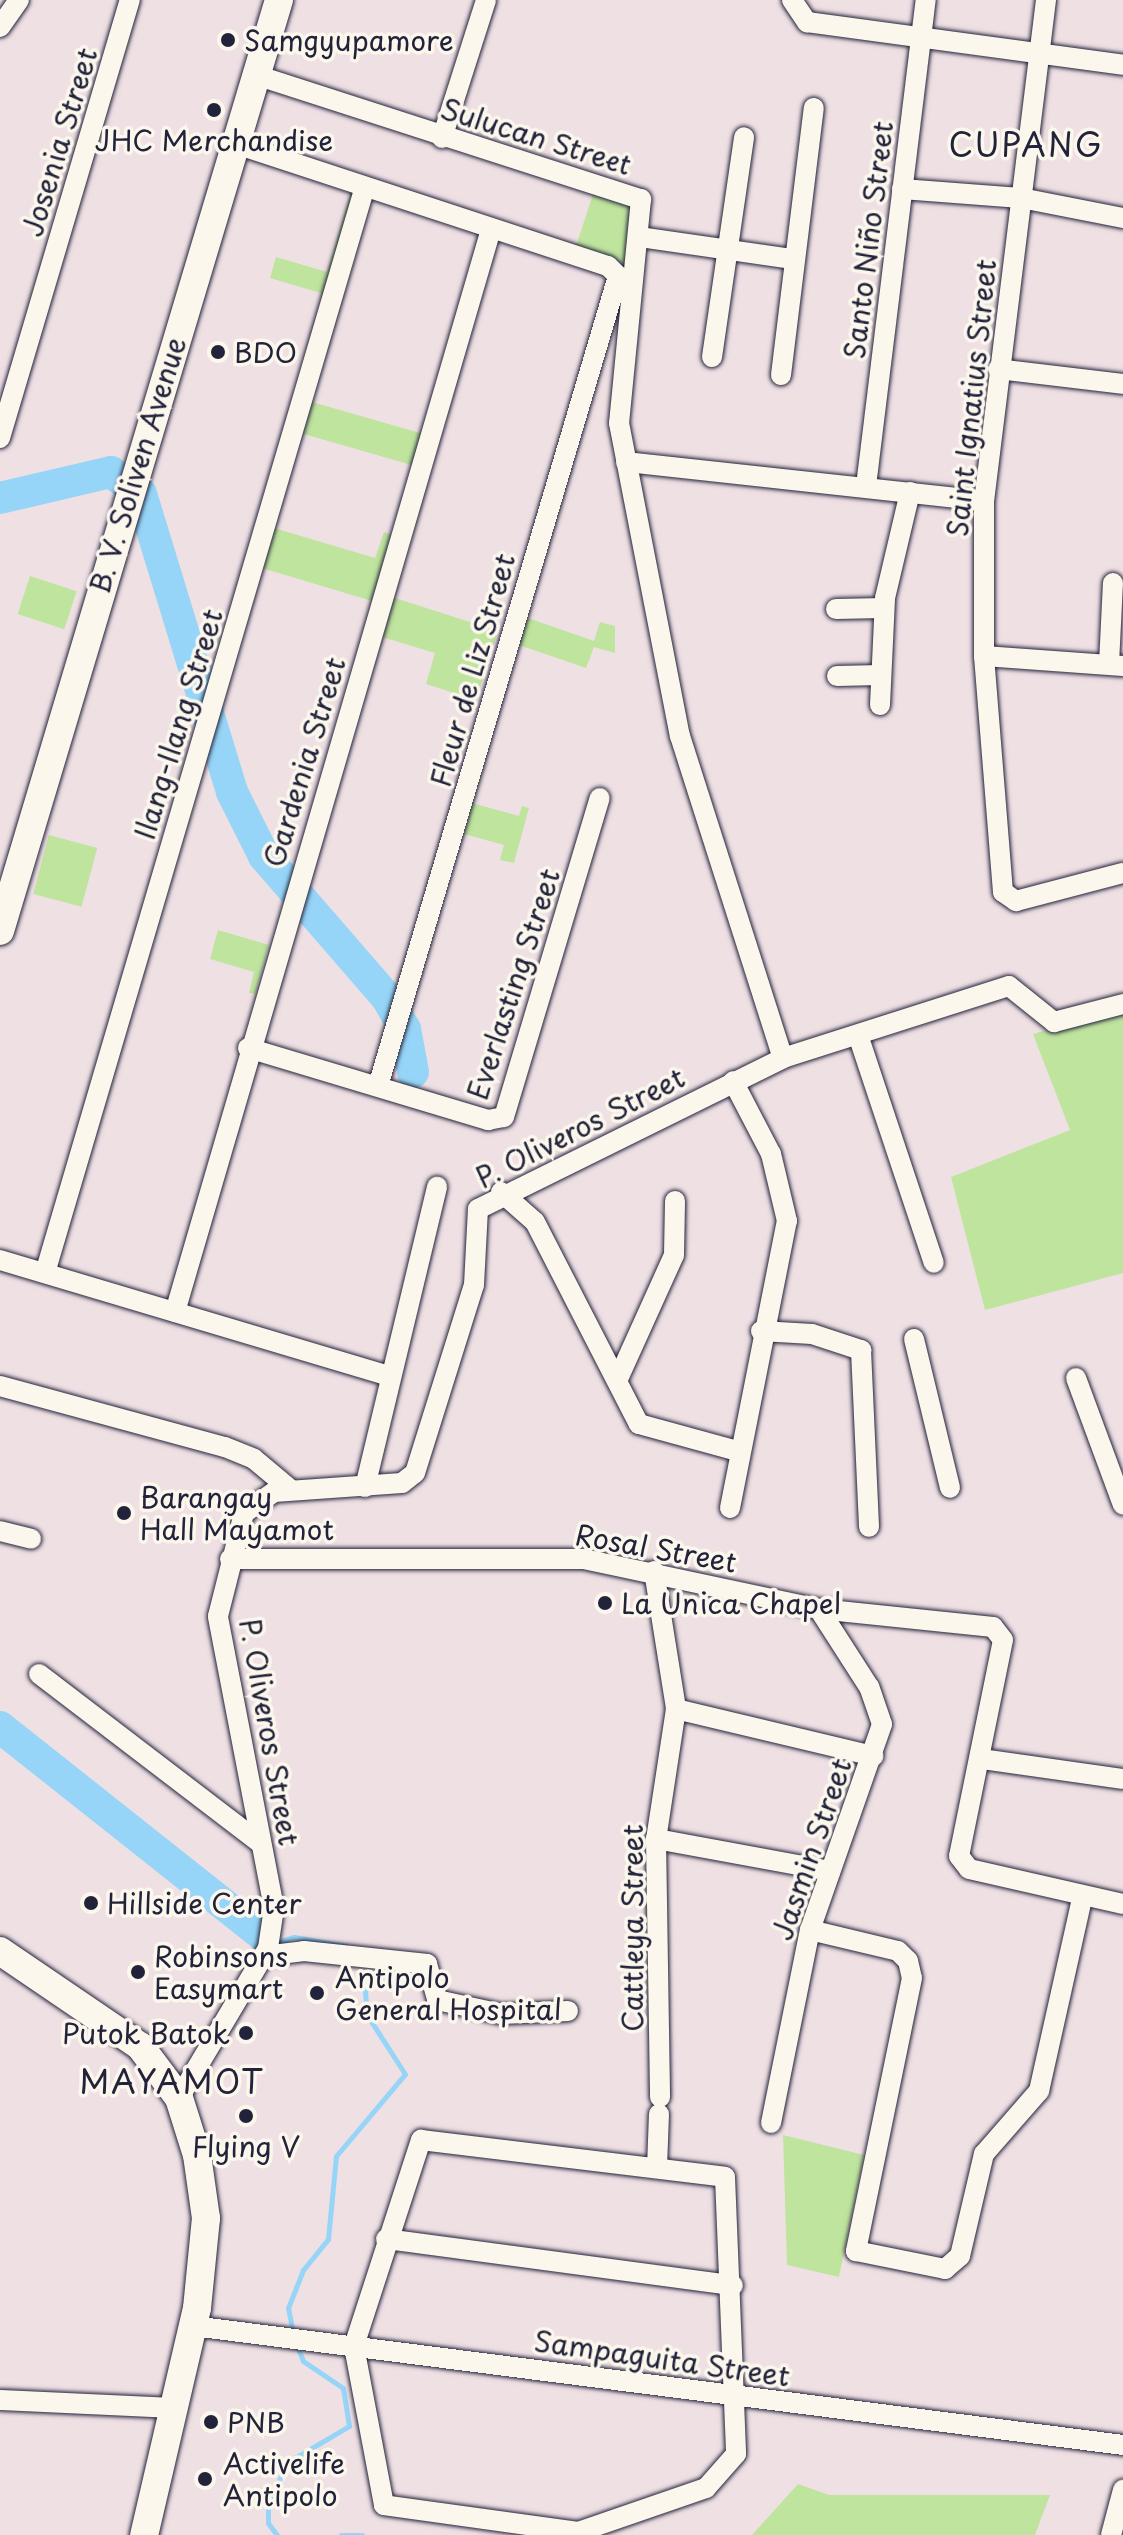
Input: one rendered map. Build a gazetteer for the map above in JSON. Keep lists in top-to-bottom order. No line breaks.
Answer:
{"streets":{"main road":["B. V. Soliven Avenue"],"street":["Sulucan Street","Josenia Street","Santo Niño Street","Saint Ignatius Street","Fleur de Liz Street","Ilang-Ilang Street","Gardenia Street","Everlasting Street","P. Oliveros Street","Rosal Street","Jasmin Street","Cattleya Street","Sampaguita Street"]},"crossings":[["Sulucan Street","B. V. Soliven Avenue"],["Sulucan Street","P. Oliveros Street"],["Fleur de Liz Street","Gardenia Street"],["Fleur de Liz Street","Everlasting Street"],["Gardenia Street","Everlasting Street"],["P. Oliveros Street","Rosal Street"],["Rosal Street","Jasmin Street"],["Rosal Street","Cattleya Street"]],"districts":["CUPANG","MAYAMOT"],"places":["Samgyupamore","JHC Merchandise","BDO","Barangay Hall Mayamot","La Unica Chapel","Hillside Center","Robinsons Easymart","Antipolo General Hospital","Putok Batok","Flying V","PNB","Activelife Antipolo"]}
